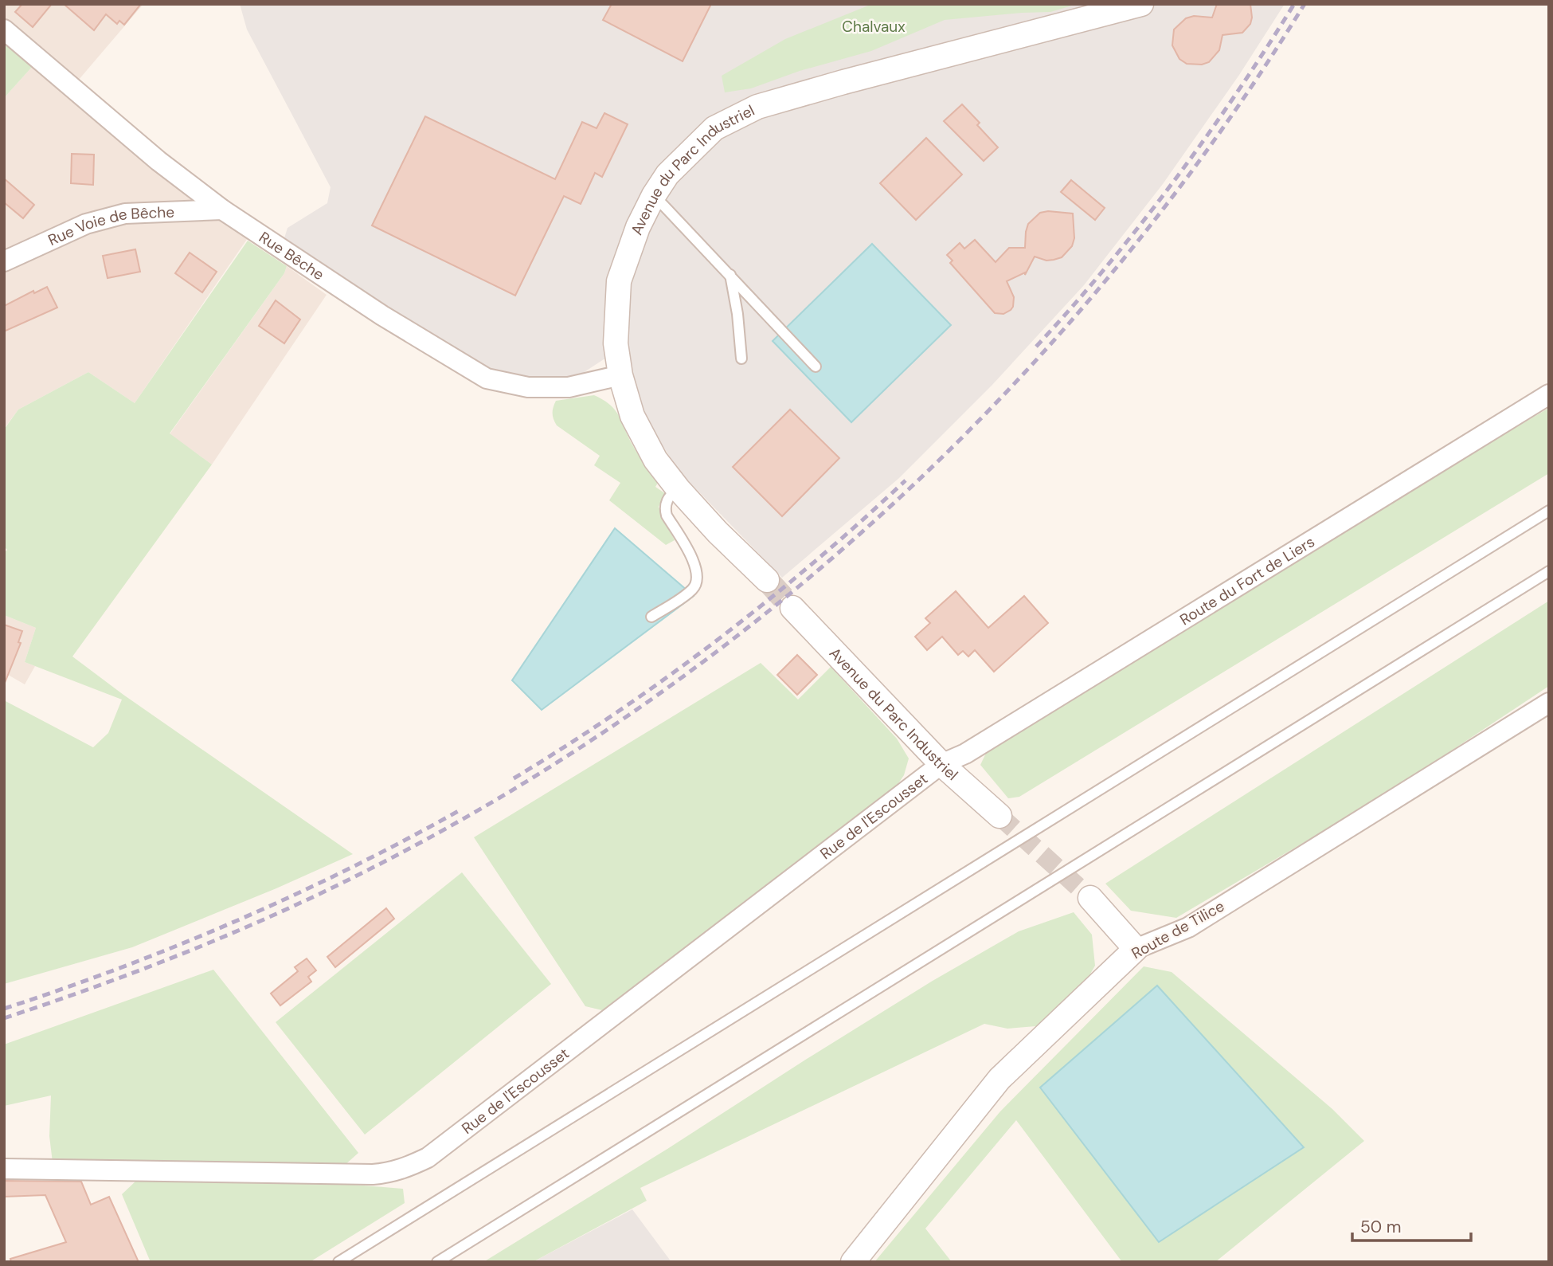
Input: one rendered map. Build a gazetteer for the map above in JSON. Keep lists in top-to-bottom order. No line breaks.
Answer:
{"streets":{"street":["Avenue du Parc Industriel","Rue Voie de Bêche","Rue Bêche","Route du Fort de Liers","Rue de l'Escousset","Route de Tilice"]},"crossings":[["Avenue du Parc Industriel","Rue Bêche"],["Avenue du Parc Industriel","Route du Fort de Liers"],["Avenue du Parc Industriel","Rue de l'Escousset"],["Rue Voie de Bêche","Rue Bêche"],["Route du Fort de Liers","Rue de l'Escousset"]],"parks":["Chalvaux"],"scale_bar":"50 m"}
